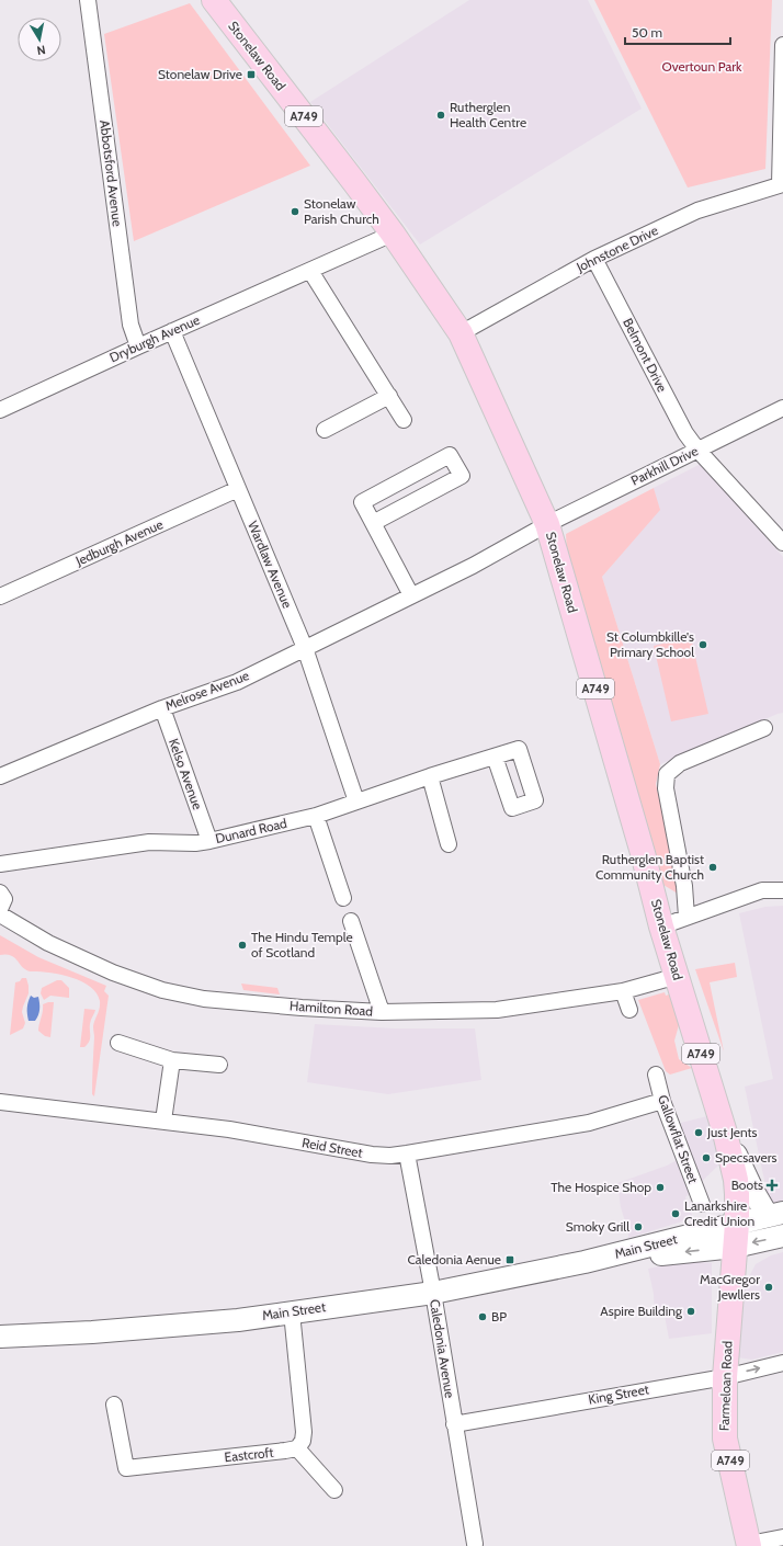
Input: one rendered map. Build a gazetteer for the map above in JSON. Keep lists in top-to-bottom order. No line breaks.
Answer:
{"streets":{"main road":["Stonelaw Road","A749","Main Street","Farmeloan Road"],"street":["Abbotsford Avenue","Johnstone Drive","Dryburgh Avenue","Belmont Drive","Parkhill Drive","Jedburgh Avenue","Wardlaw Avenue","Melrose Avenue","Kelso Avenue","Dunard Road","Hamilton Road","Gallowflat Street","Reid Street","Caledonia Avenue","King Street","Eastcroft"]},"crossings":[["Stonelaw Road","A749"],["Stonelaw Road","Johnstone Drive"],["Stonelaw Road","Dryburgh Avenue"],["Stonelaw Road","Parkhill Drive"],["Stonelaw Road","Melrose Avenue"],["Stonelaw Road","Hamilton Road"],["Stonelaw Road","Main Street"],["Stonelaw Road","Farmeloan Road"],["A749","Main Street"],["Abbotsford Avenue","Dryburgh Avenue"],["Johnstone Drive","Belmont Drive"],["Dryburgh Avenue","Wardlaw Avenue"],["Belmont Drive","Parkhill Drive"],["Parkhill Drive","Melrose Avenue"],["Jedburgh Avenue","Wardlaw Avenue"],["Wardlaw Avenue","Melrose Avenue"],["Wardlaw Avenue","Dunard Road"],["Melrose Avenue","Kelso Avenue"],["Kelso Avenue","Dunard Road"],["Gallowflat Street","Reid Street"],["Reid Street","Caledonia Avenue"],["Main Street","Caledonia Avenue"],["Main Street","Farmeloan Road"],["Caledonia Avenue","King Street"],["Farmeloan Road","King Street"]],"parks":["Overtoun Park"],"places":{"transit":["Stonelaw Drive","Caledonia Aenue"],"other":["Rutherglen Health Centre","Stonelaw Parish Church","St Columbkille's Primary School","Rutherglen Baptist Community Church","The Hindu Temple of Scotland","Just Jents","Specsavers","The Hospice Shop","Lanarkshire Credit Union","Smoky Grill","MacGregor Jewllers","Aspire Building","BP"],"health":["Boots"]},"scale_bar":"50 m","north":"bottom"}
